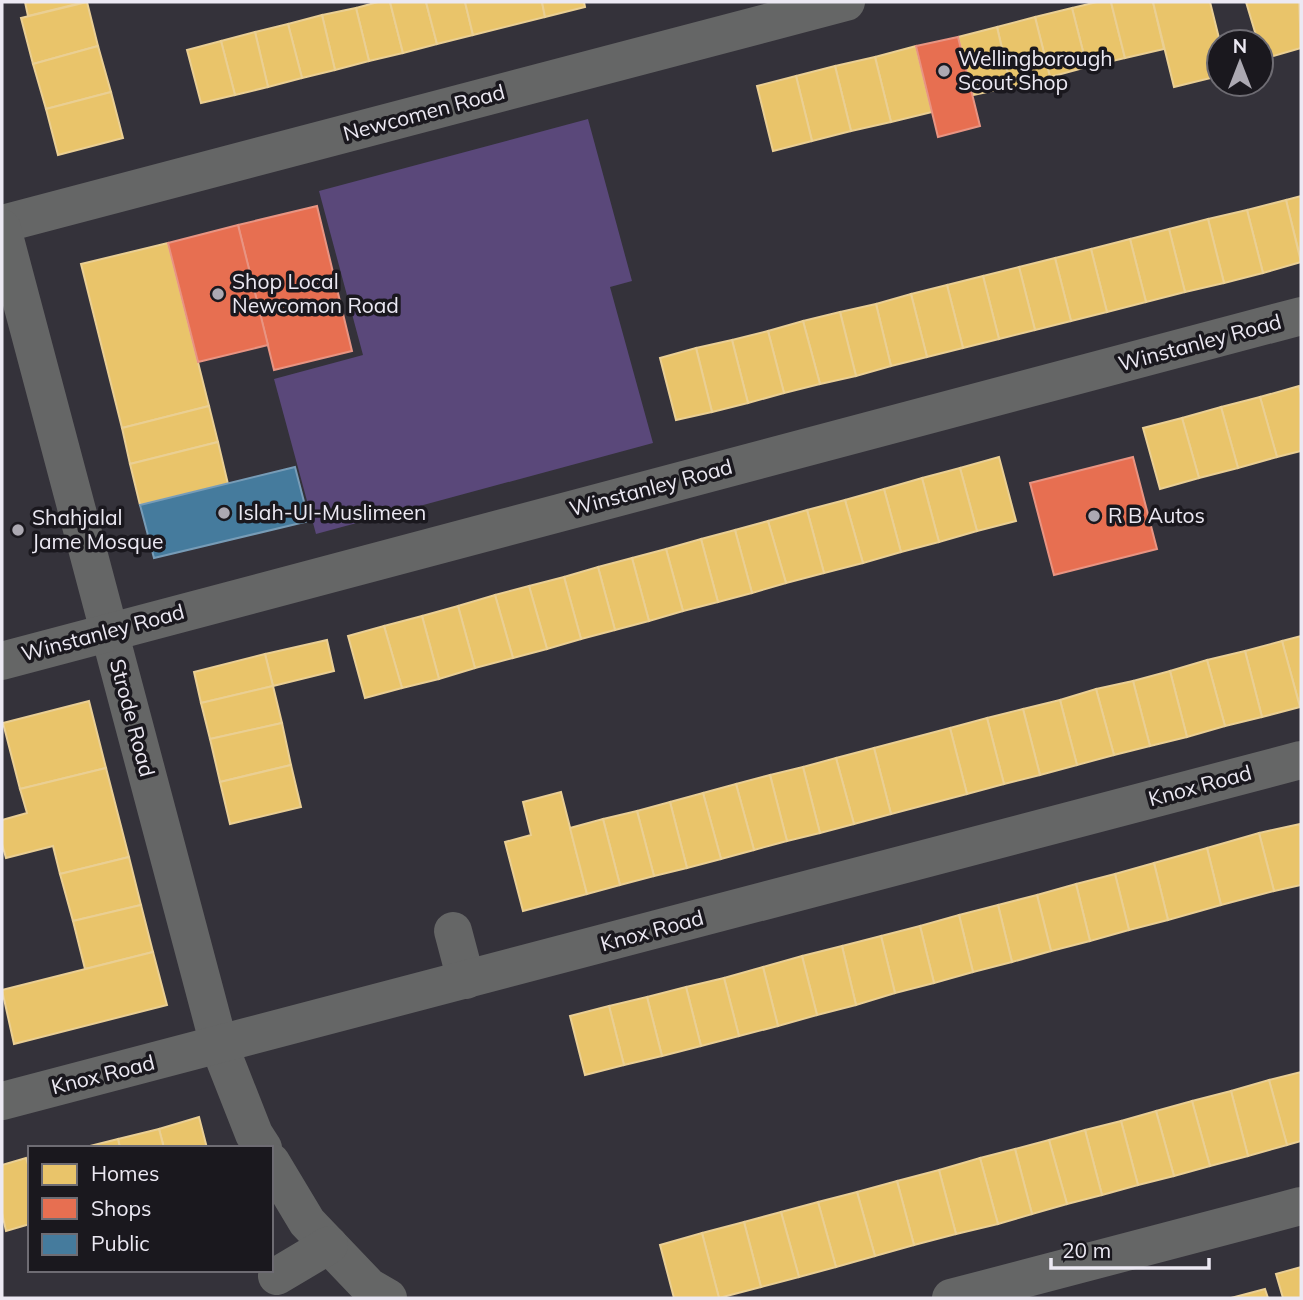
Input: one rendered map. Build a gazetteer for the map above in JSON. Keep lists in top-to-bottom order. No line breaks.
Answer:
{"streets":{"street":["Newcomen Road","Winstanley Road","Strode Road","Knox Road"]},"crossings":[["Newcomen Road","Strode Road"],["Winstanley Road","Strode Road"],["Strode Road","Knox Road"]],"places":["Wellingborough Scout Shop","Shop Local Newcomon Road","Islah-Ul-Muslimeen","R B Autos","Shahjalal Jame Mosque"],"legend":["Homes","Shops","Public"],"scale_bar":"20 m","north":"top"}
